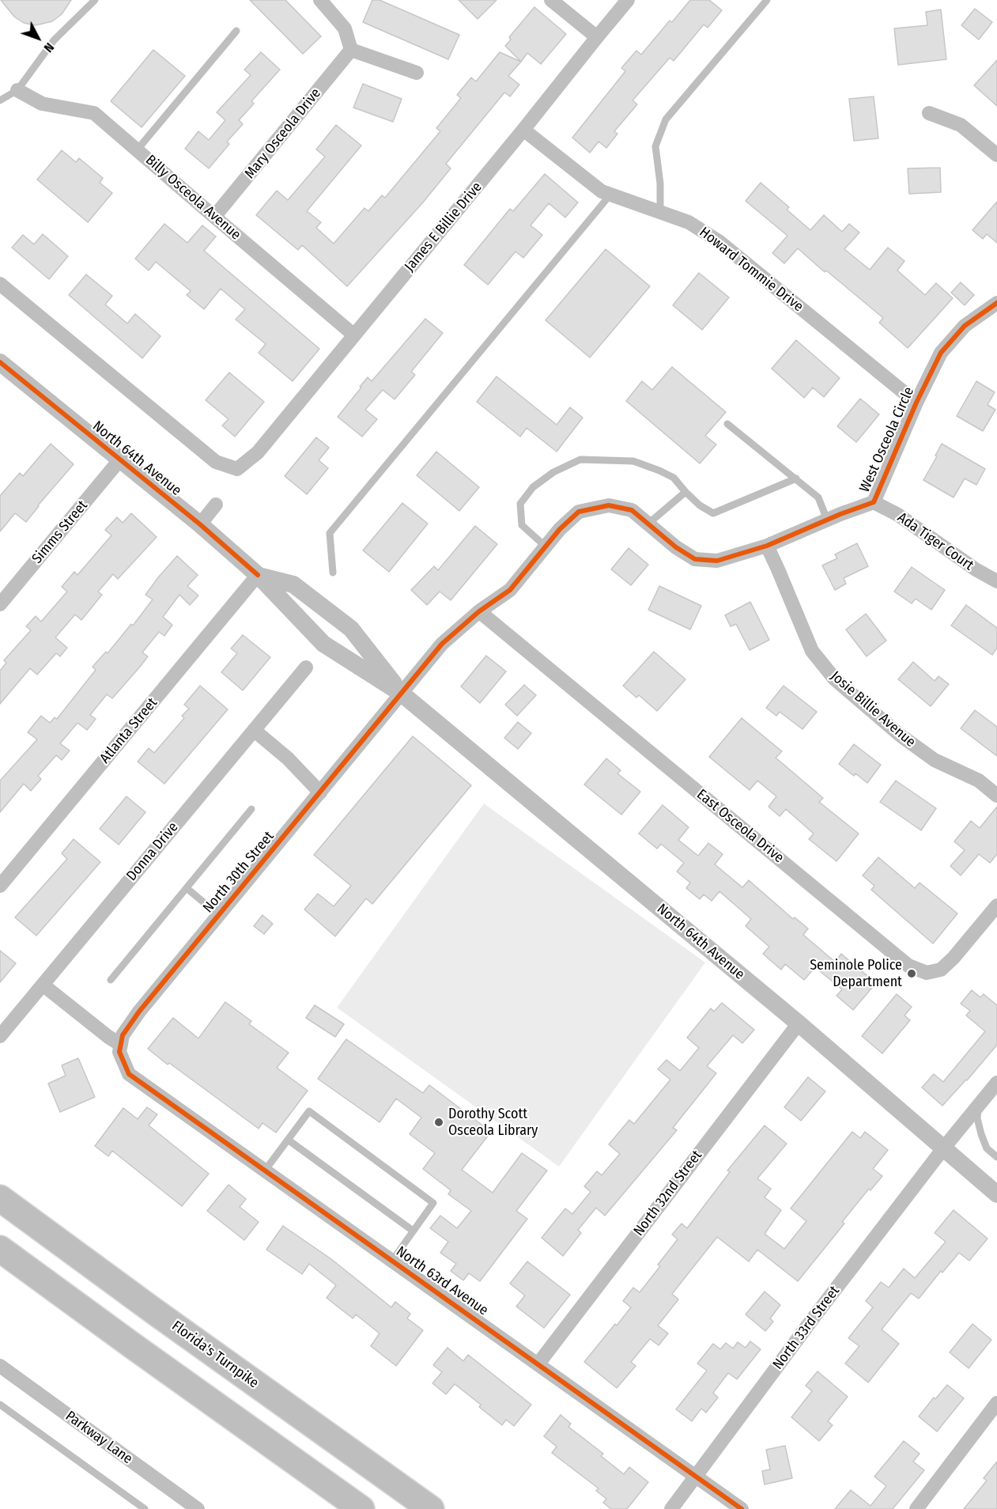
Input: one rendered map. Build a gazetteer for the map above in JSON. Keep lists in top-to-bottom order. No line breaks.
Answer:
{"streets":{"highway":["Florida's Turnpike"],"street":["Mary Osceola Drive","Billy Osceola Avenue","James E Billie Drive","Howard Tommie Drive","West Osceola Circle","North 64th Avenue","Simms Street","Ada Tiger Court","Josie Billie Avenue","Atlanta Street","East Osceola Drive","Donna Drive","North 30th Street","North 32nd Street","North 63rd Avenue","North 33rd Street","Parkway Lane"]},"crossings":[["Mary Osceola Drive","Billy Osceola Avenue"],["Billy Osceola Avenue","James E Billie Drive"],["James E Billie Drive","Howard Tommie Drive"],["Howard Tommie Drive","West Osceola Circle"],["West Osceola Circle","Ada Tiger Court"],["West Osceola Circle","Josie Billie Avenue"],["North 64th Avenue","Simms Street"],["North 64th Avenue","Atlanta Street"],["North 64th Avenue","North 30th Street"],["North 64th Avenue","North 32nd Street"],["North 64th Avenue","North 33rd Street"],["North 30th Street","North 63rd Avenue"],["North 32nd Street","North 63rd Avenue"],["North 63rd Avenue","North 33rd Street"]],"places":["Seminole Police Department","Dorothy Scott Osceola Library"],"north":"bottom right"}
